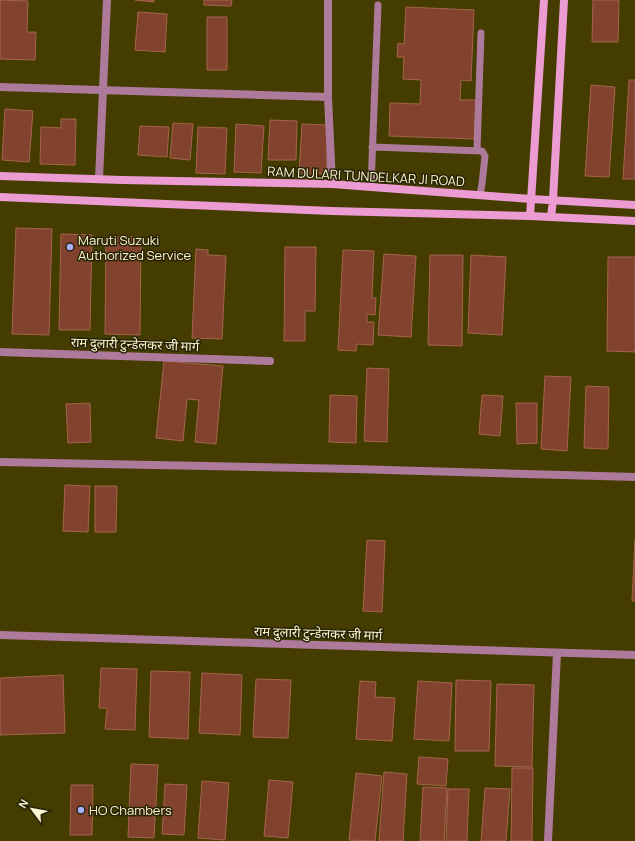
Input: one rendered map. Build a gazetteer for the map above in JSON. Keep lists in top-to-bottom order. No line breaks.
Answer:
{"streets":{"street":["RAM DULARI TUNDELKAR JI ROAD","राम दुलारी टुन्डेलकर जी मार्ग"]},"places":["Maruti Suzuki Authorized Service","HO Chambers"],"north":"top left"}
